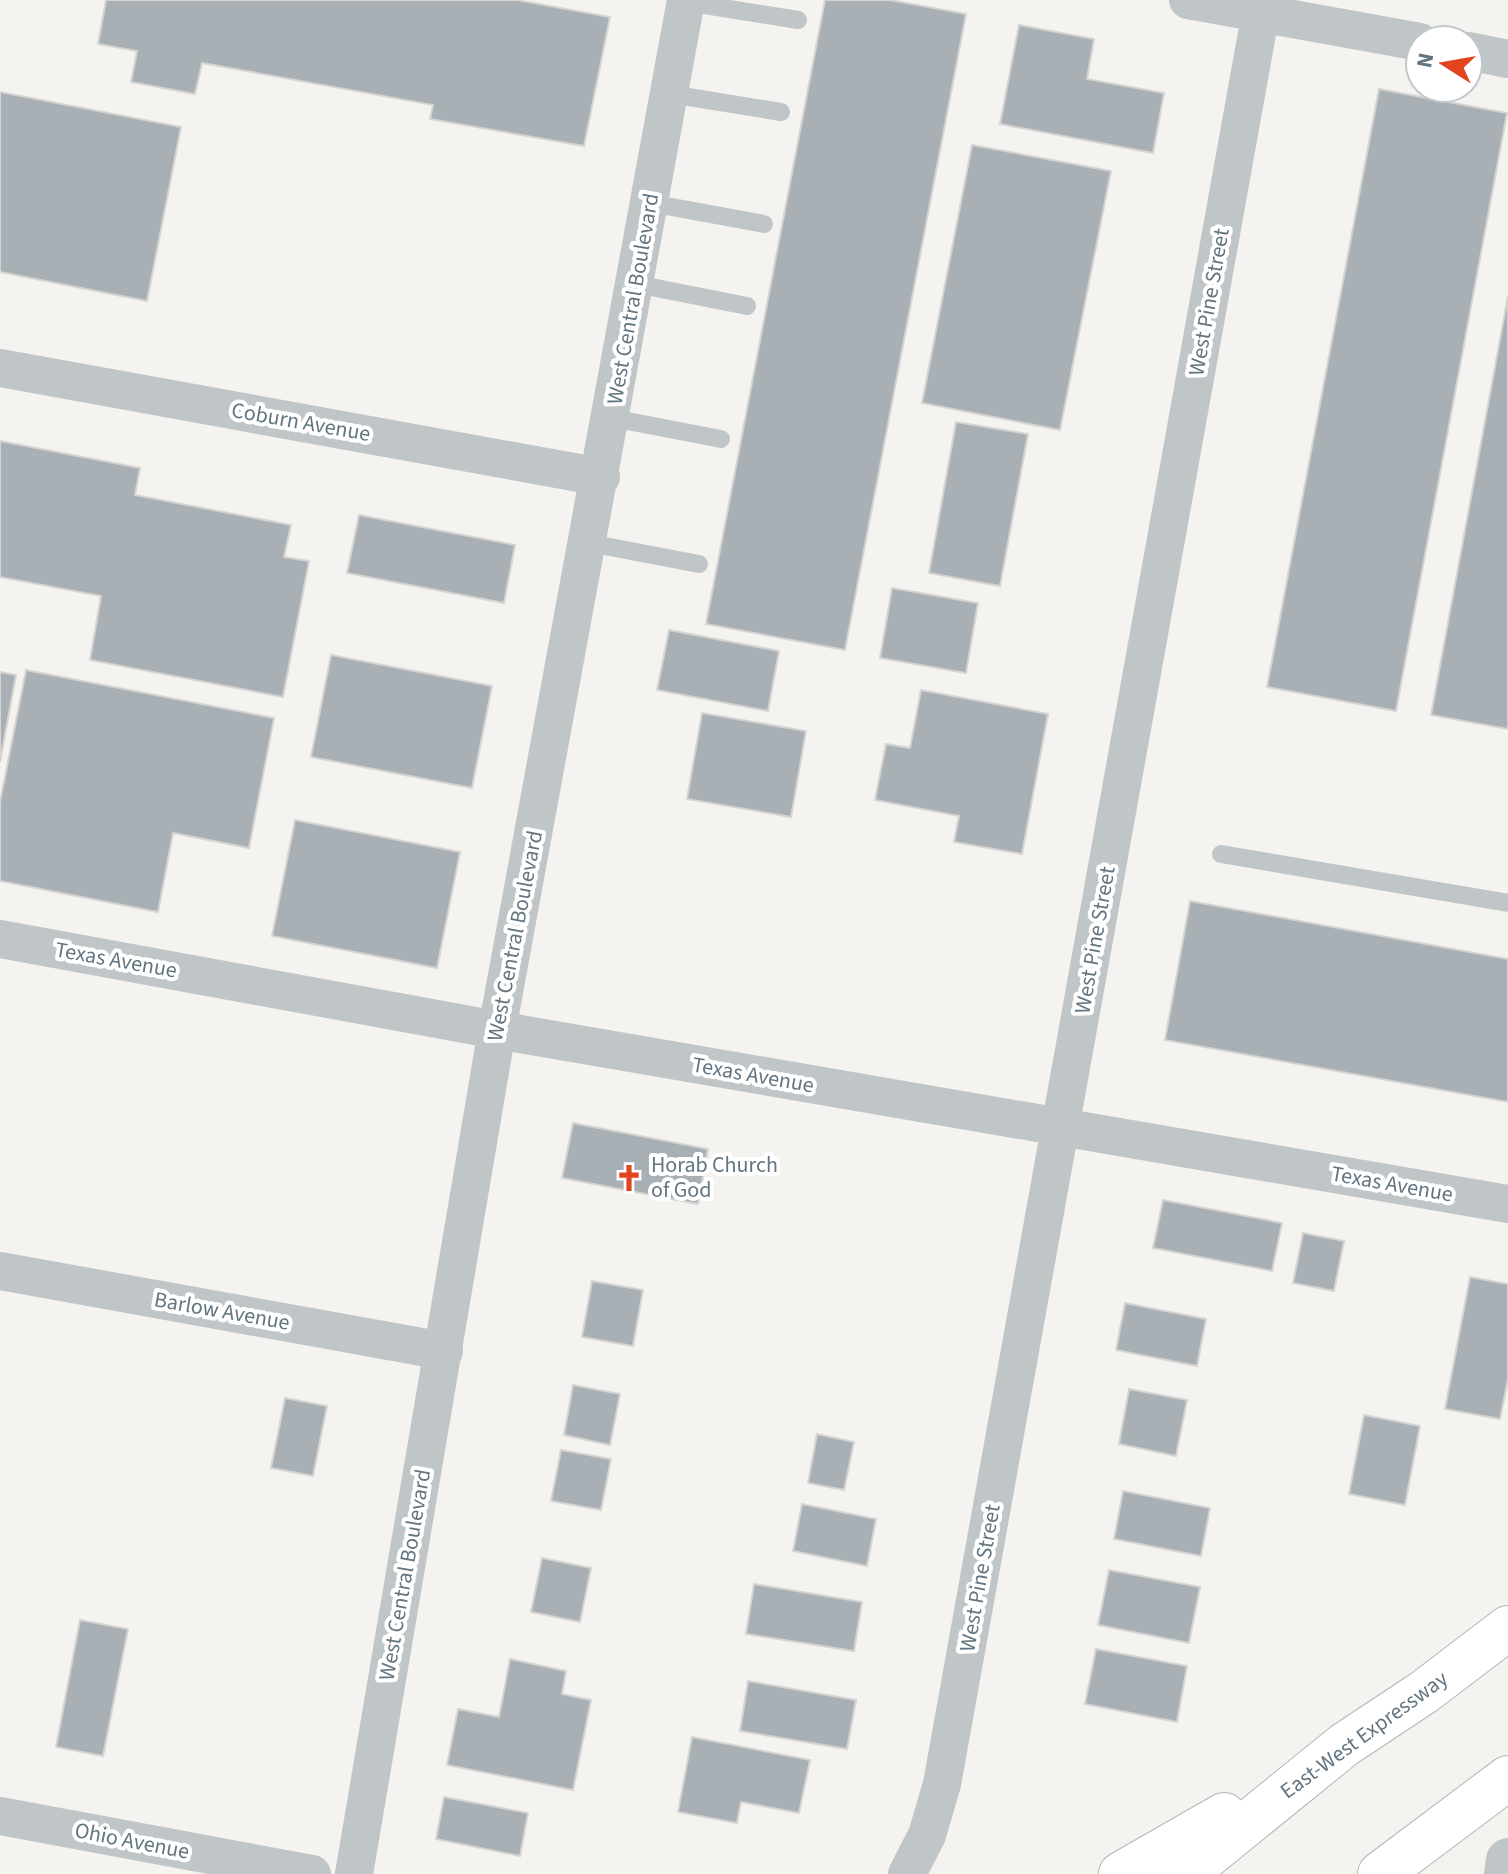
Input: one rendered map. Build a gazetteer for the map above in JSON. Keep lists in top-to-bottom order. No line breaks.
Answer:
{"streets":{"highway":["East-West Expressway"],"street":["West Central Boulevard","West Pine Street","Coburn Avenue","Texas Avenue","Barlow Avenue","Ohio Avenue"]},"crossings":[["West Central Boulevard","Coburn Avenue"],["West Central Boulevard","Texas Avenue"],["West Central Boulevard","Barlow Avenue"],["West Pine Street","Texas Avenue"]],"places":{"church":["Horab Church of God"]},"north":"left"}
